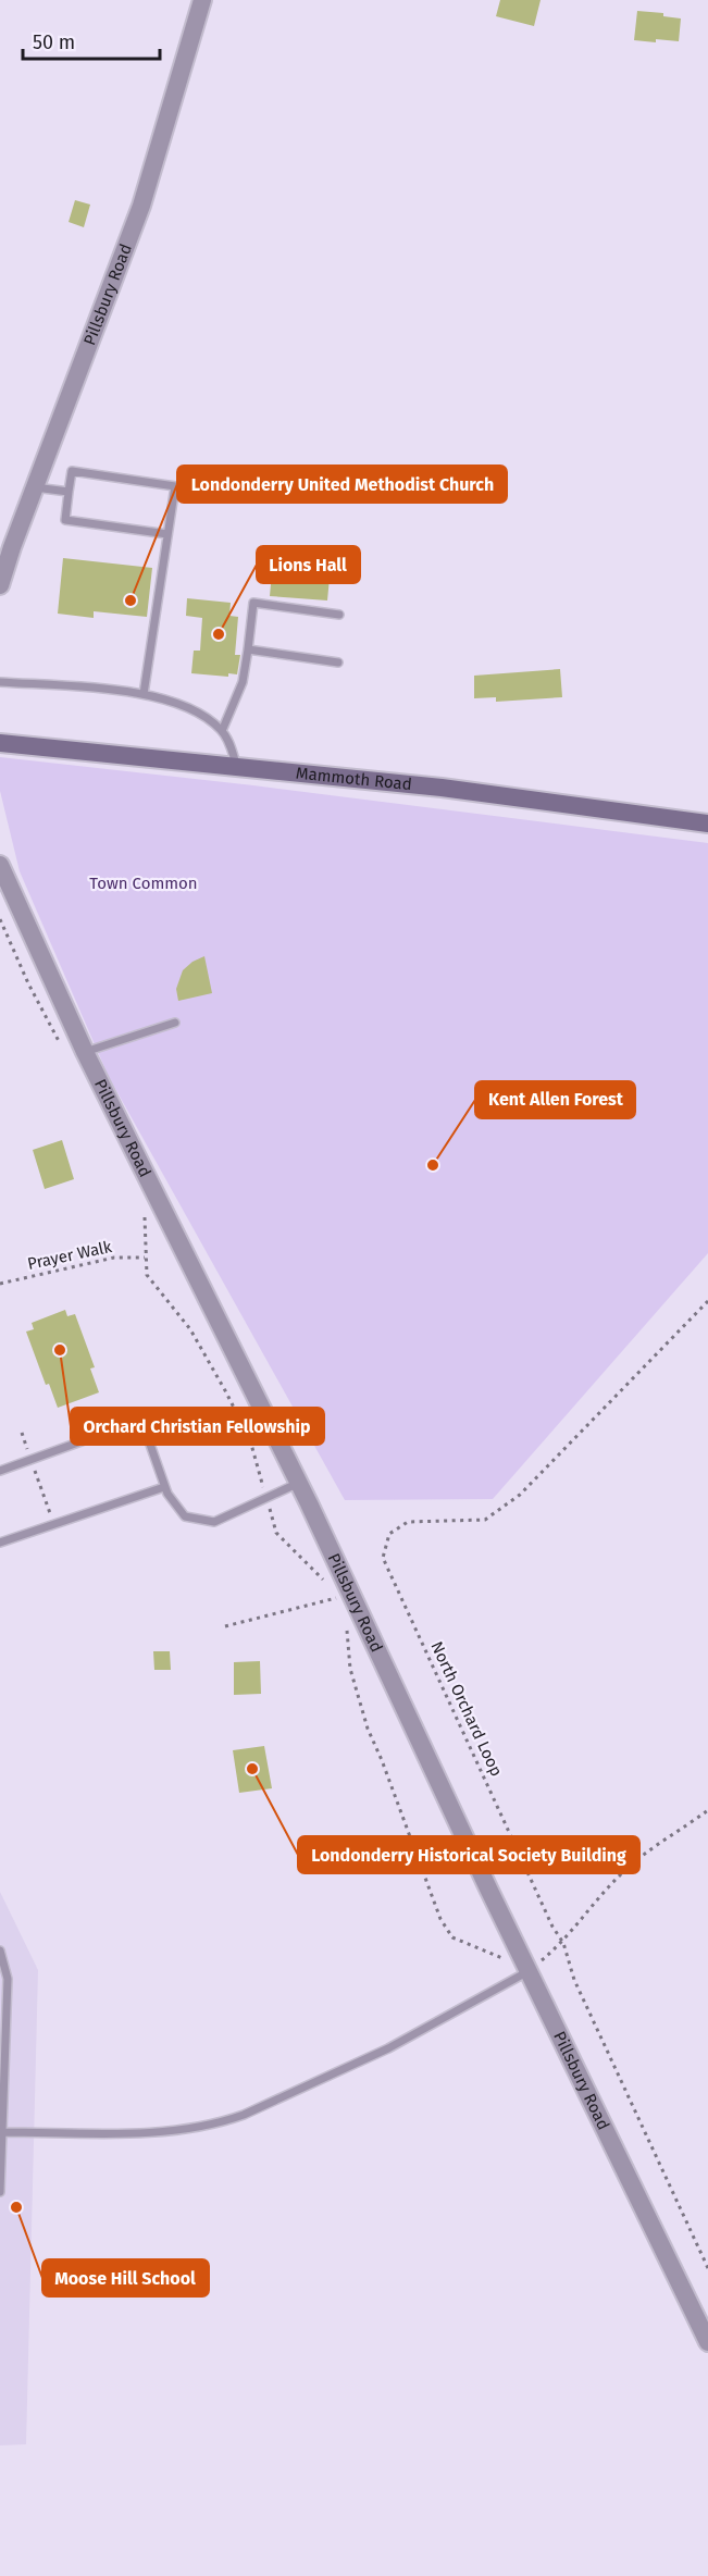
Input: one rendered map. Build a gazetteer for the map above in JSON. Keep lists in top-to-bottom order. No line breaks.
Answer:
{"streets":{"main road":["Mammoth Road"],"street":["Pillsbury Road"],"path":["Prayer Walk","North Orchard Loop"]},"parks":["Town Common"],"places":["Londonderry United Methodist Church","Lions Hall","Kent Allen Forest","Orchard Christian Fellowship","Londonderry Historical Society Building","Moose Hill School"],"scale_bar":"50 m"}
